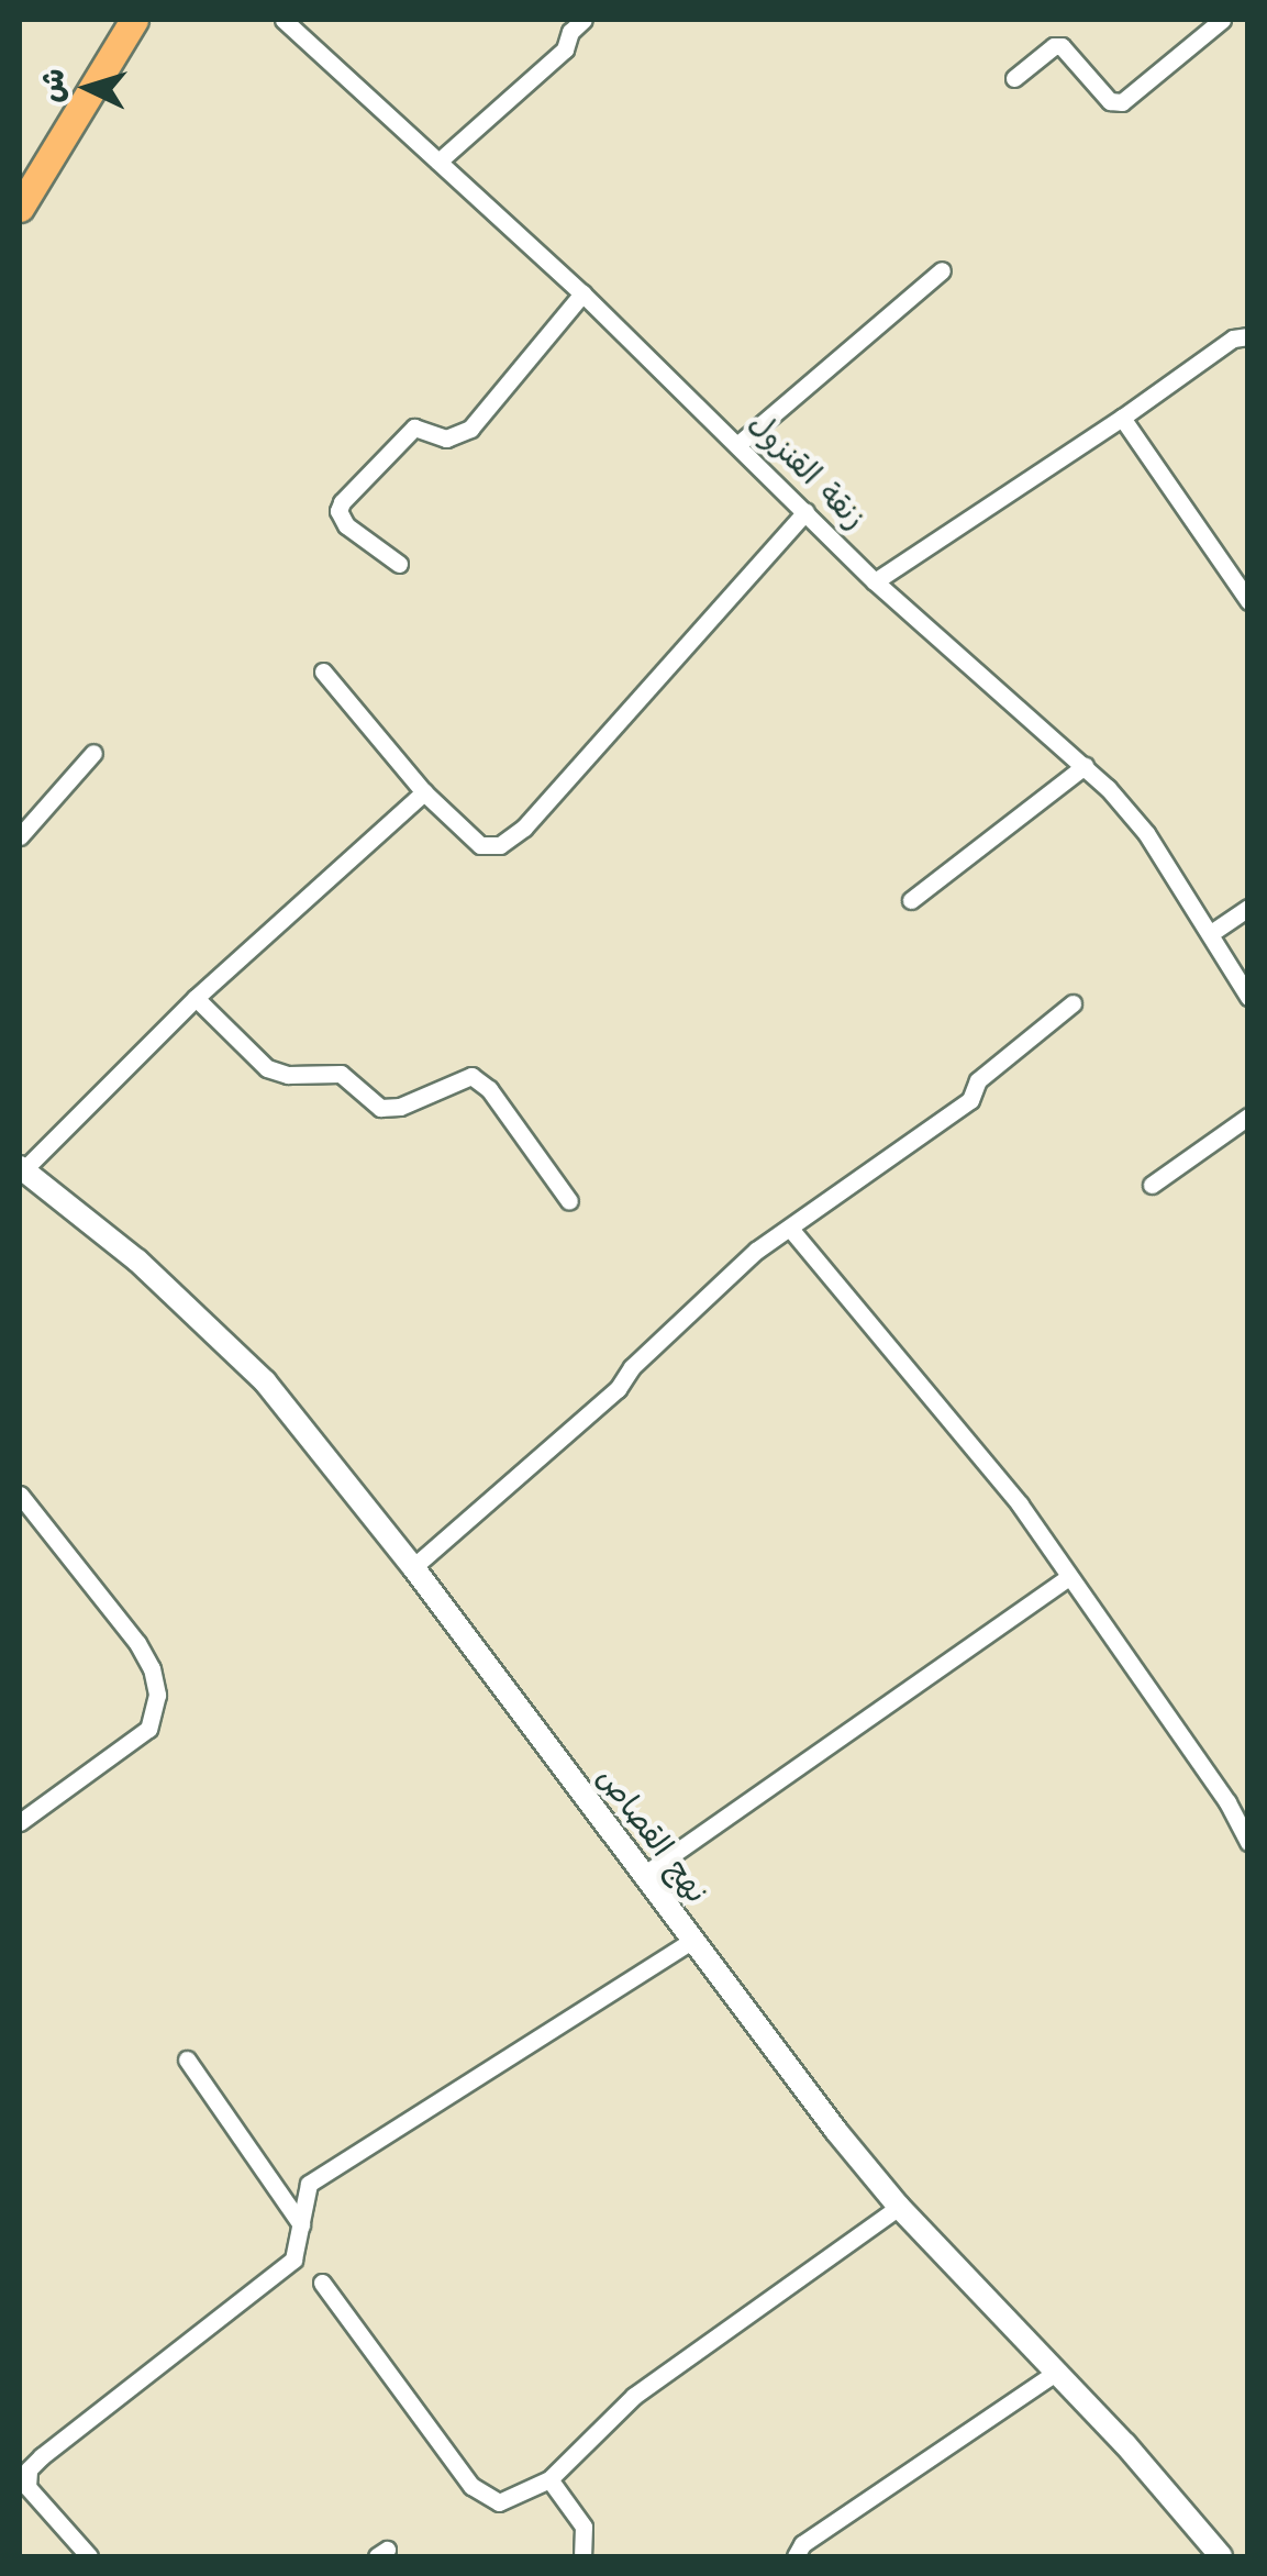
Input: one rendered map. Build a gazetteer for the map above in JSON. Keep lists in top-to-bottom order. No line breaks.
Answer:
{"streets":{"street":["زنقة القنزول","نهج القصاص"]},"north":"left"}
